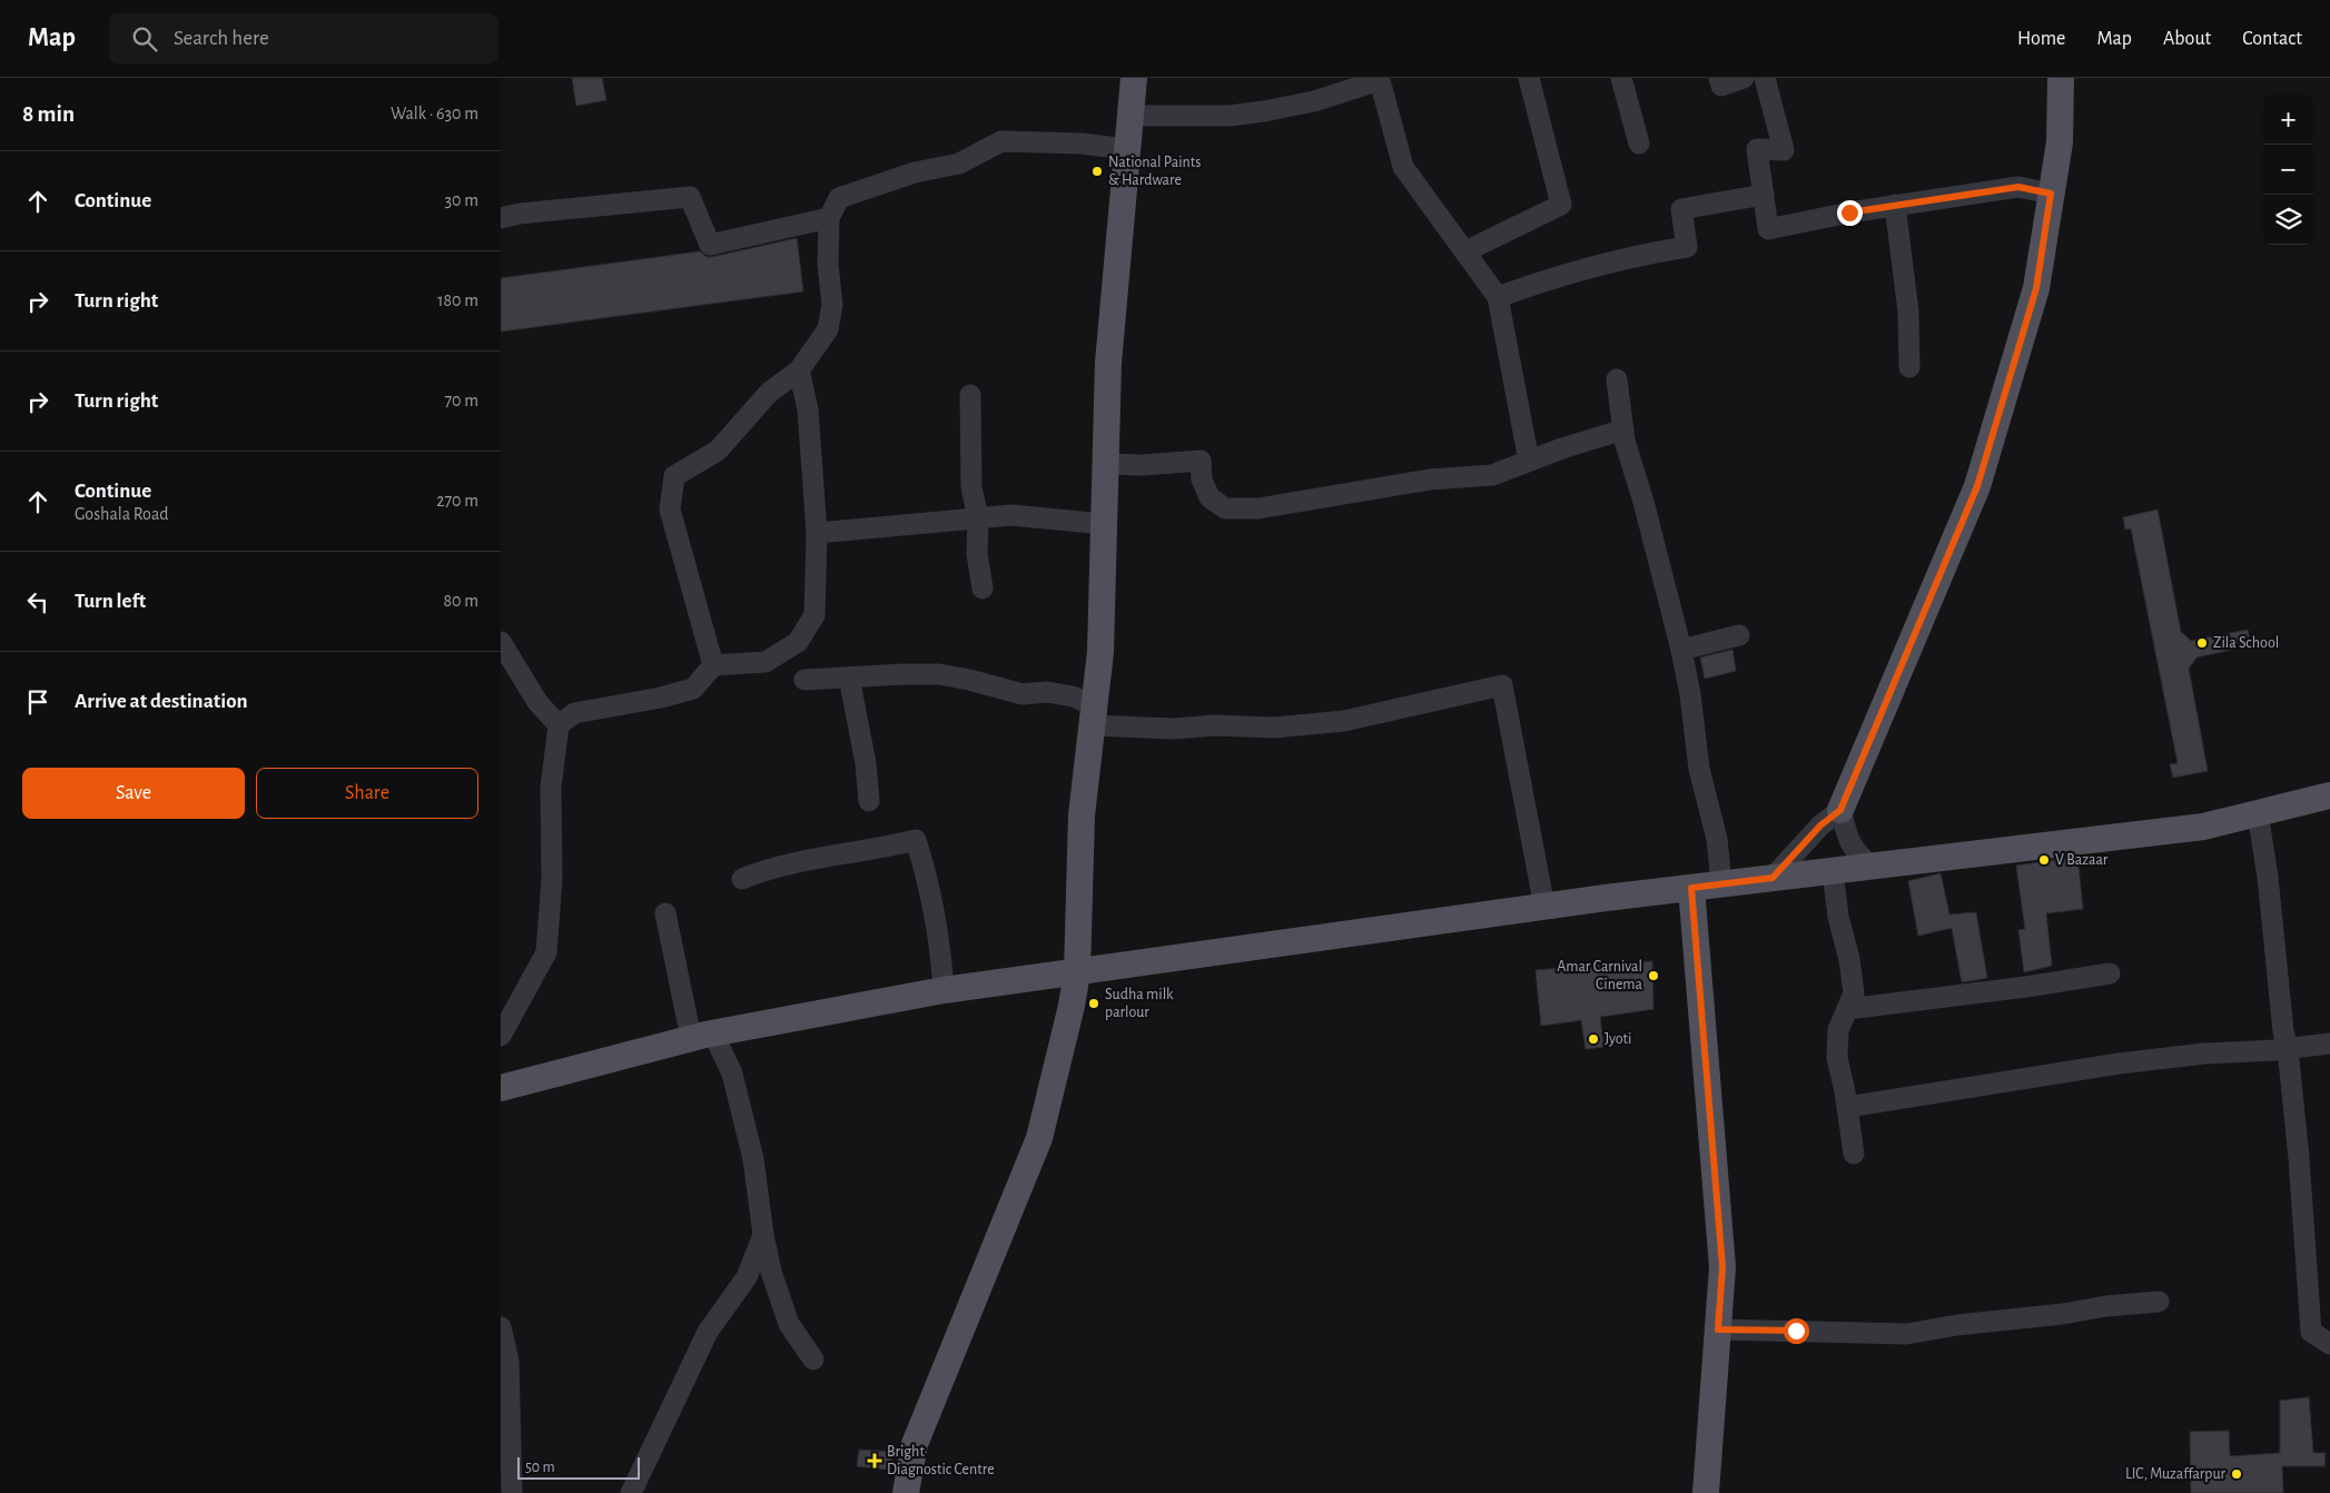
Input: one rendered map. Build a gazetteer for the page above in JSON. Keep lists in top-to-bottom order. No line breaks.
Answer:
{"places":{"other":["National Paints & Hardware","Zila School","V Bazaar","Amar Carnival Cinema","Sudha milk parlour","Jyoti","LIC, Muzaffarpur"],"health":["Bright Diagnostic Centre"]},"scale_bar":"50 m","page":{"header":"Map","search":"Search here","nav":["Home","Map","About","Contact"],"heading":["8 min","Walk · 630 m"],"map_buttons":["+","−"],"list":[["Continue","30 m"],["Turn right","180 m"],["Turn right","70 m"],["Continue","Goshala Road","270 m"],["Turn left","80 m"],"Arrive at destination"],"buttons":["Save","Share"],"scale":"50 m"}}
